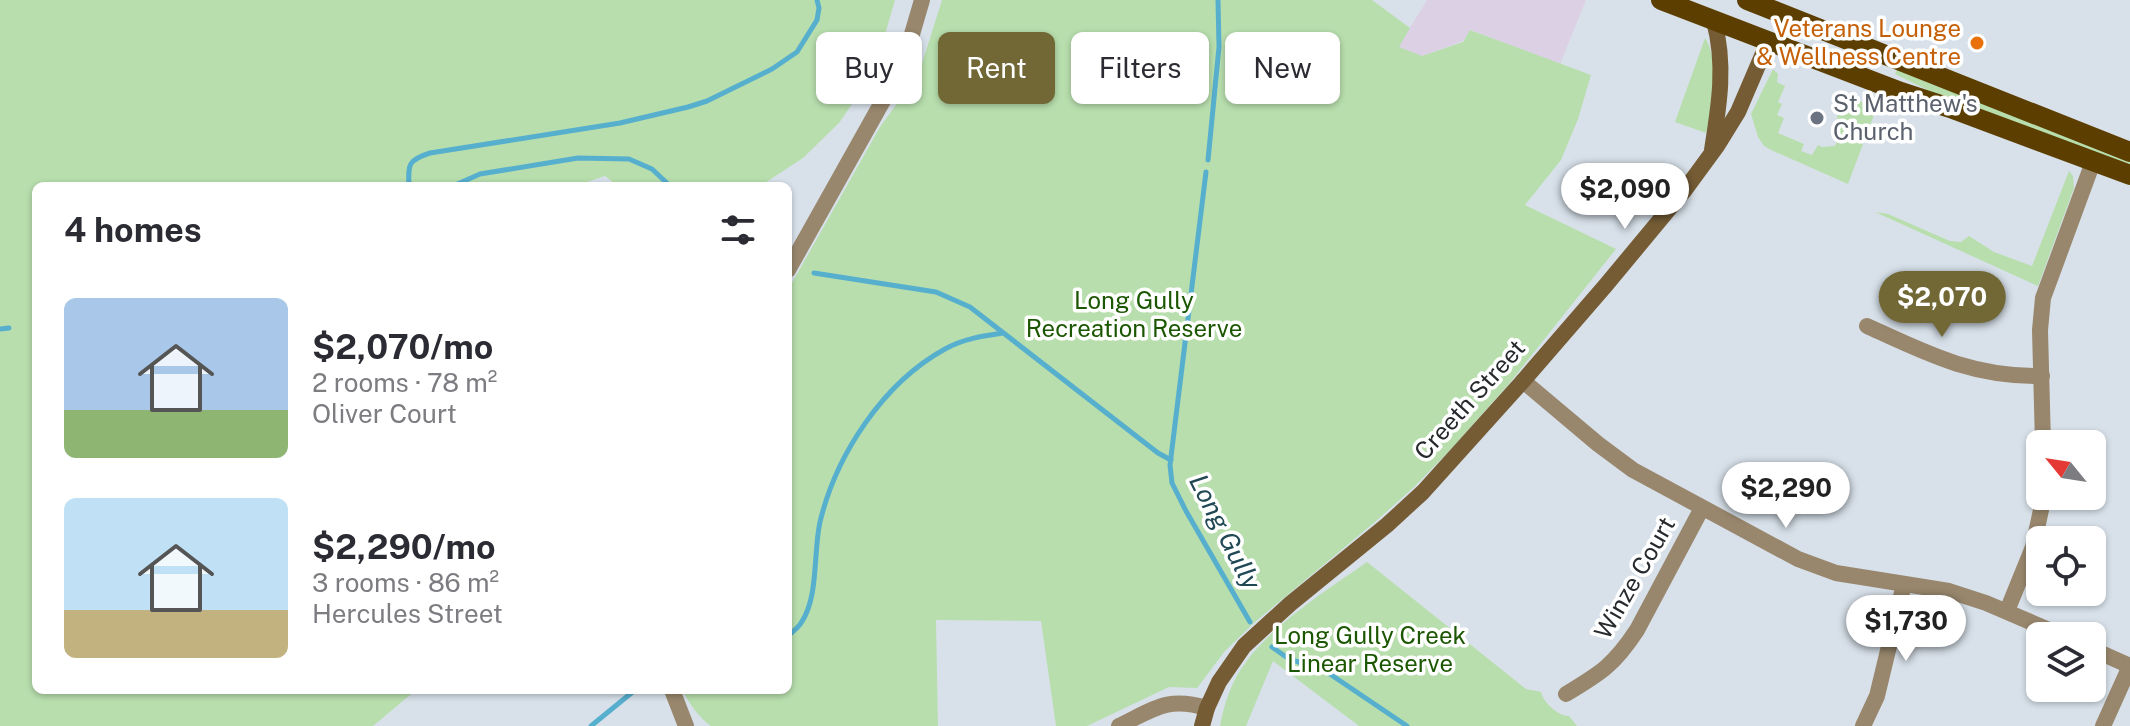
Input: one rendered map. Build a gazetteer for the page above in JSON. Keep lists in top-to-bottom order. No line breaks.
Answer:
{"streets":{"main road":["Creeth Street"],"street":["Winze Court"]},"water":["Long Gully"],"parks":["Long Gully Recreation Reserve","Long Gully Creek Linear Reserve"],"places":["Veterans Lounge & Wellness Centre","St Matthew's Church"],"north":"top left","page":{"chip":["Buy","Rent","Filters","New"],"price":["$2,090","$2,070","$2,290","$1,730"],"heading":"4 homes","list":[{"name":"$2,070/mo","note":"2 rooms · 78 m² · Oliver Court"},{"name":"$2,290/mo","note":"3 rooms · 86 m² · Hercules Street"}]}}
